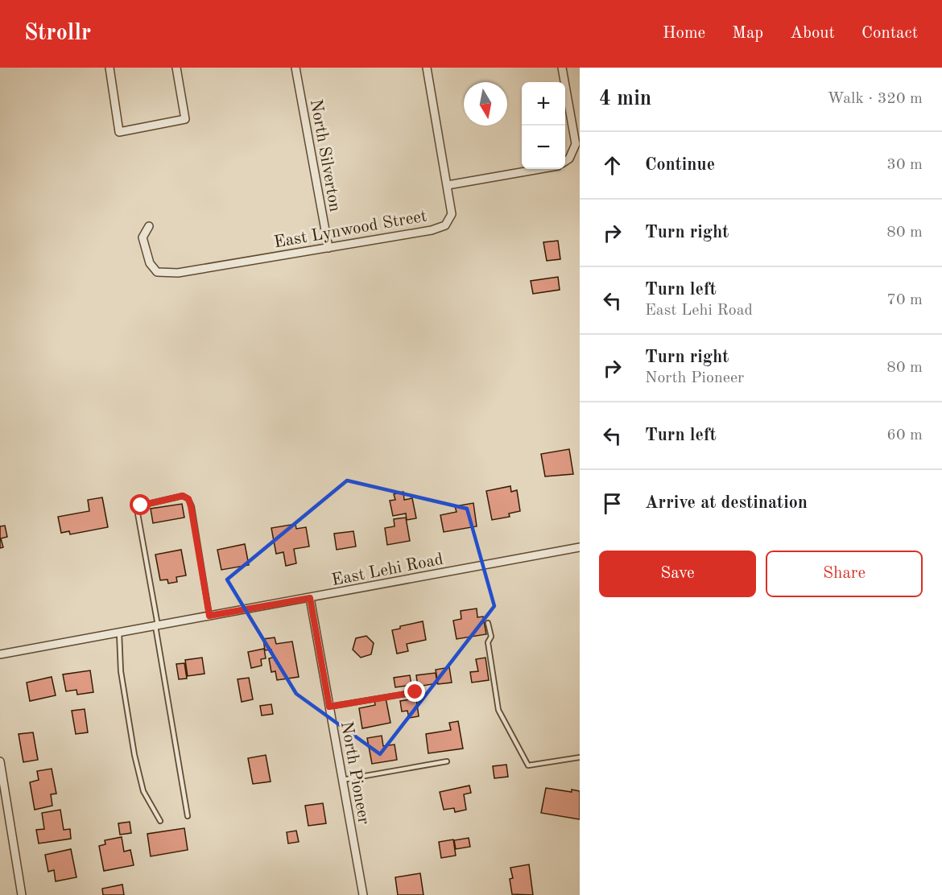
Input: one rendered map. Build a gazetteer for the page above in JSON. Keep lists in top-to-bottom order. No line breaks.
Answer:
{"streets":{"street":["North Silverton","East Lynwood Street","East Lehi Road","North Pioneer"]},"crossings":[["North Silverton","East Lynwood Street"],["East Lehi Road","North Pioneer"]],"north":"bottom","page":{"header":"Strollr","nav":["Home","Map","About","Contact"],"heading":["4 min","Walk · 320 m"],"map_buttons":["+","−"],"list":[["Continue","30 m"],["Turn right","80 m"],["Turn left","East Lehi Road","70 m"],["Turn right","North Pioneer","80 m"],["Turn left","60 m"],"Arrive at destination"],"buttons":["Save","Share"]}}
